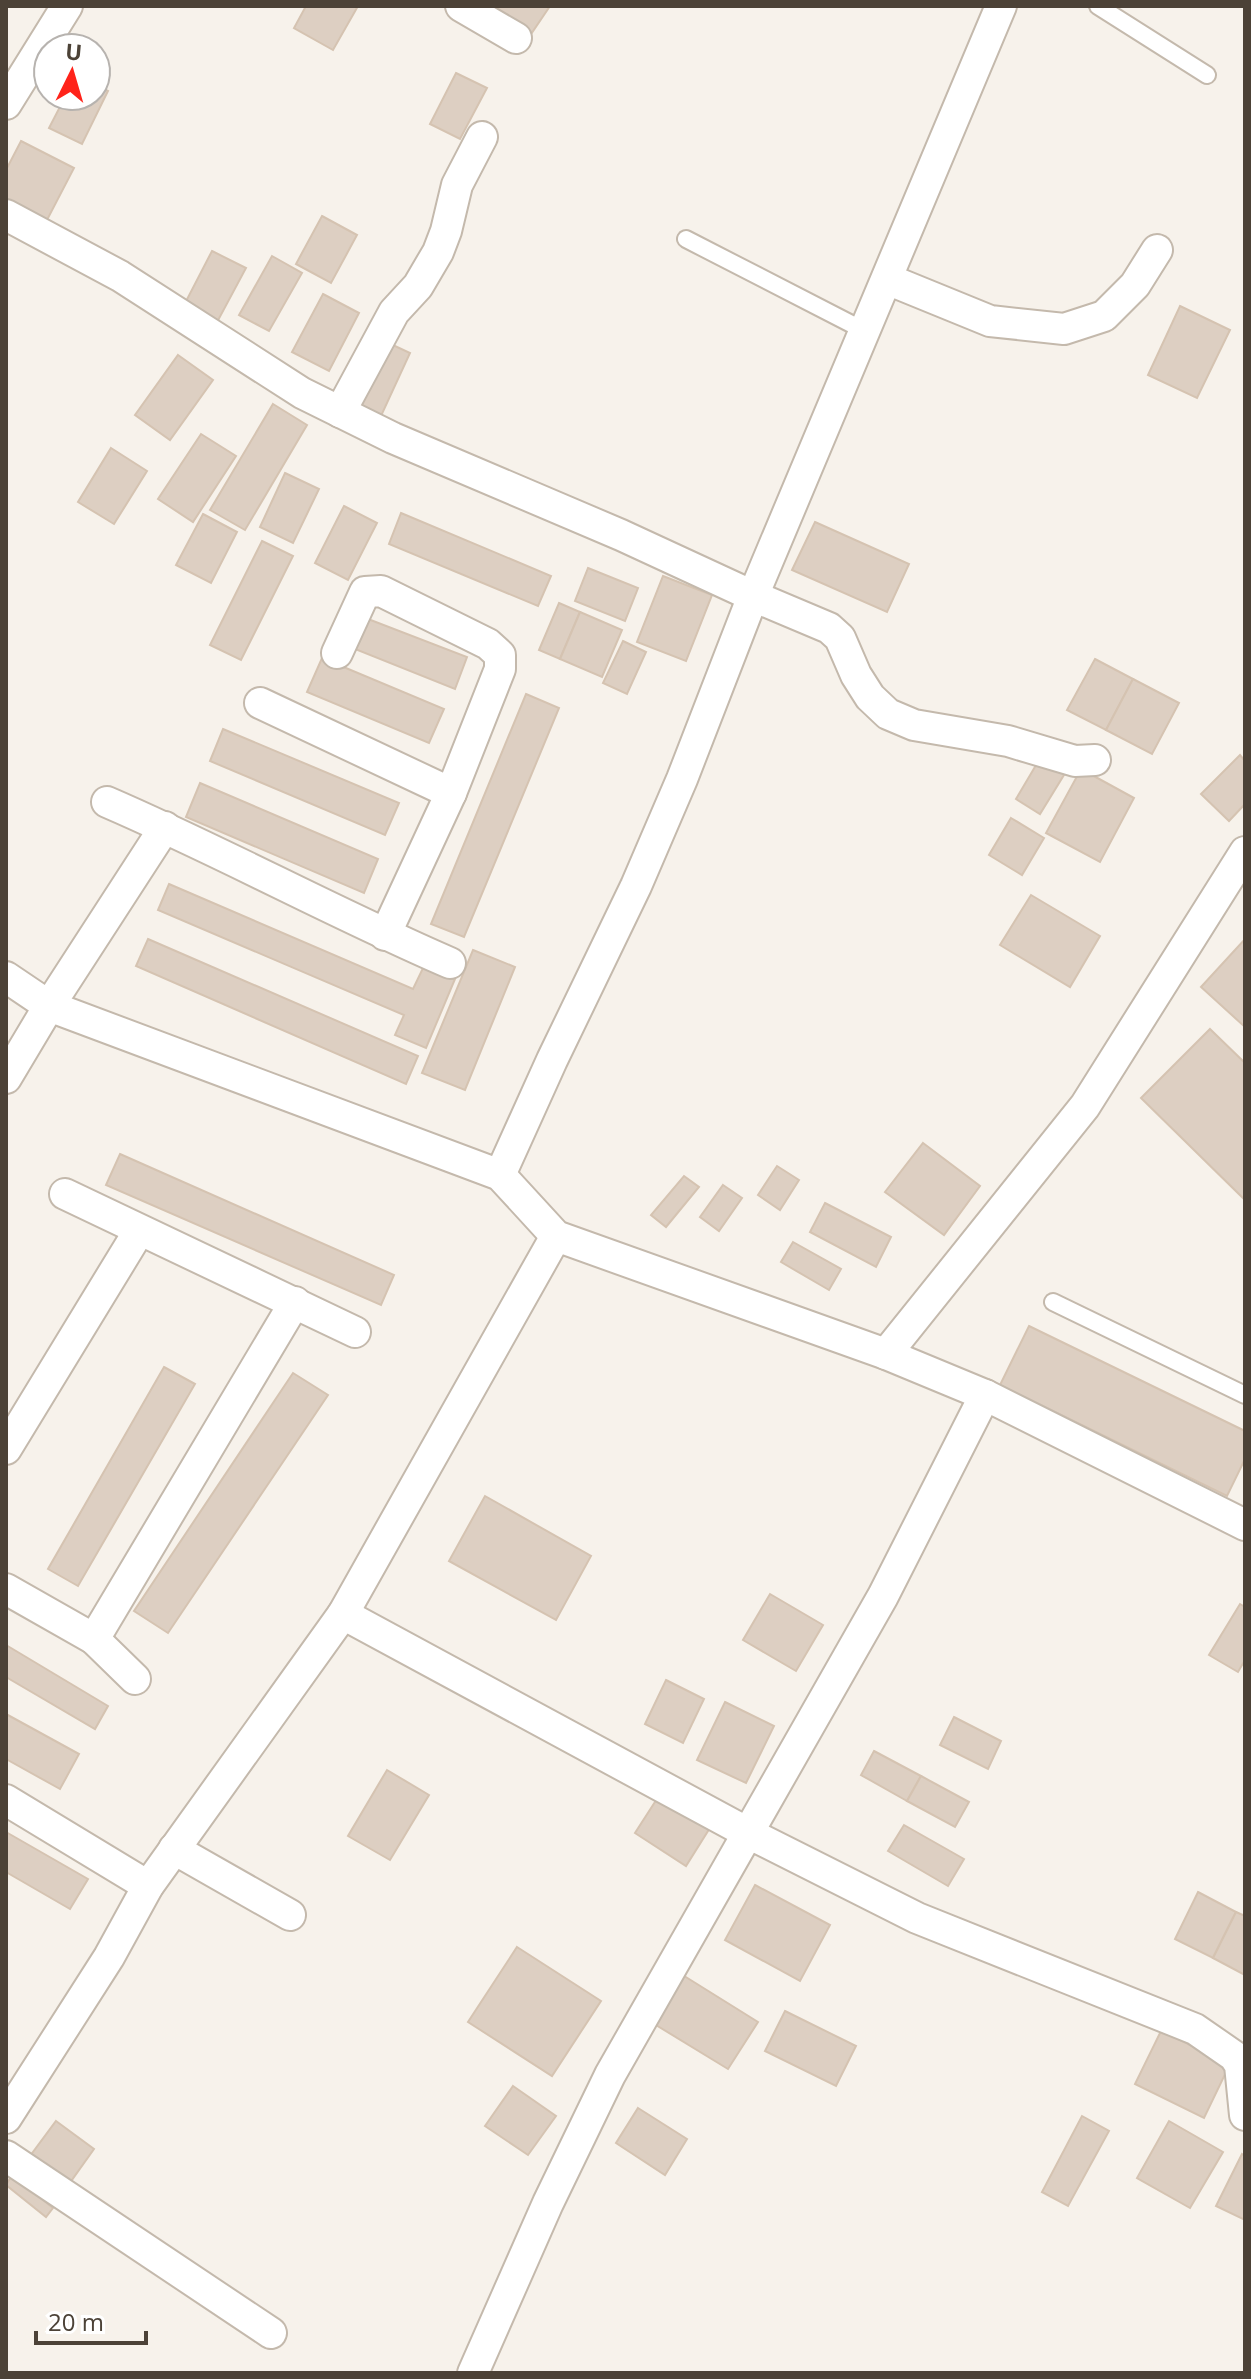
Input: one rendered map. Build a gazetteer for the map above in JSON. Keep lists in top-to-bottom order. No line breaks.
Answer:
{"scale_bar":"20 m","north":"top"}
